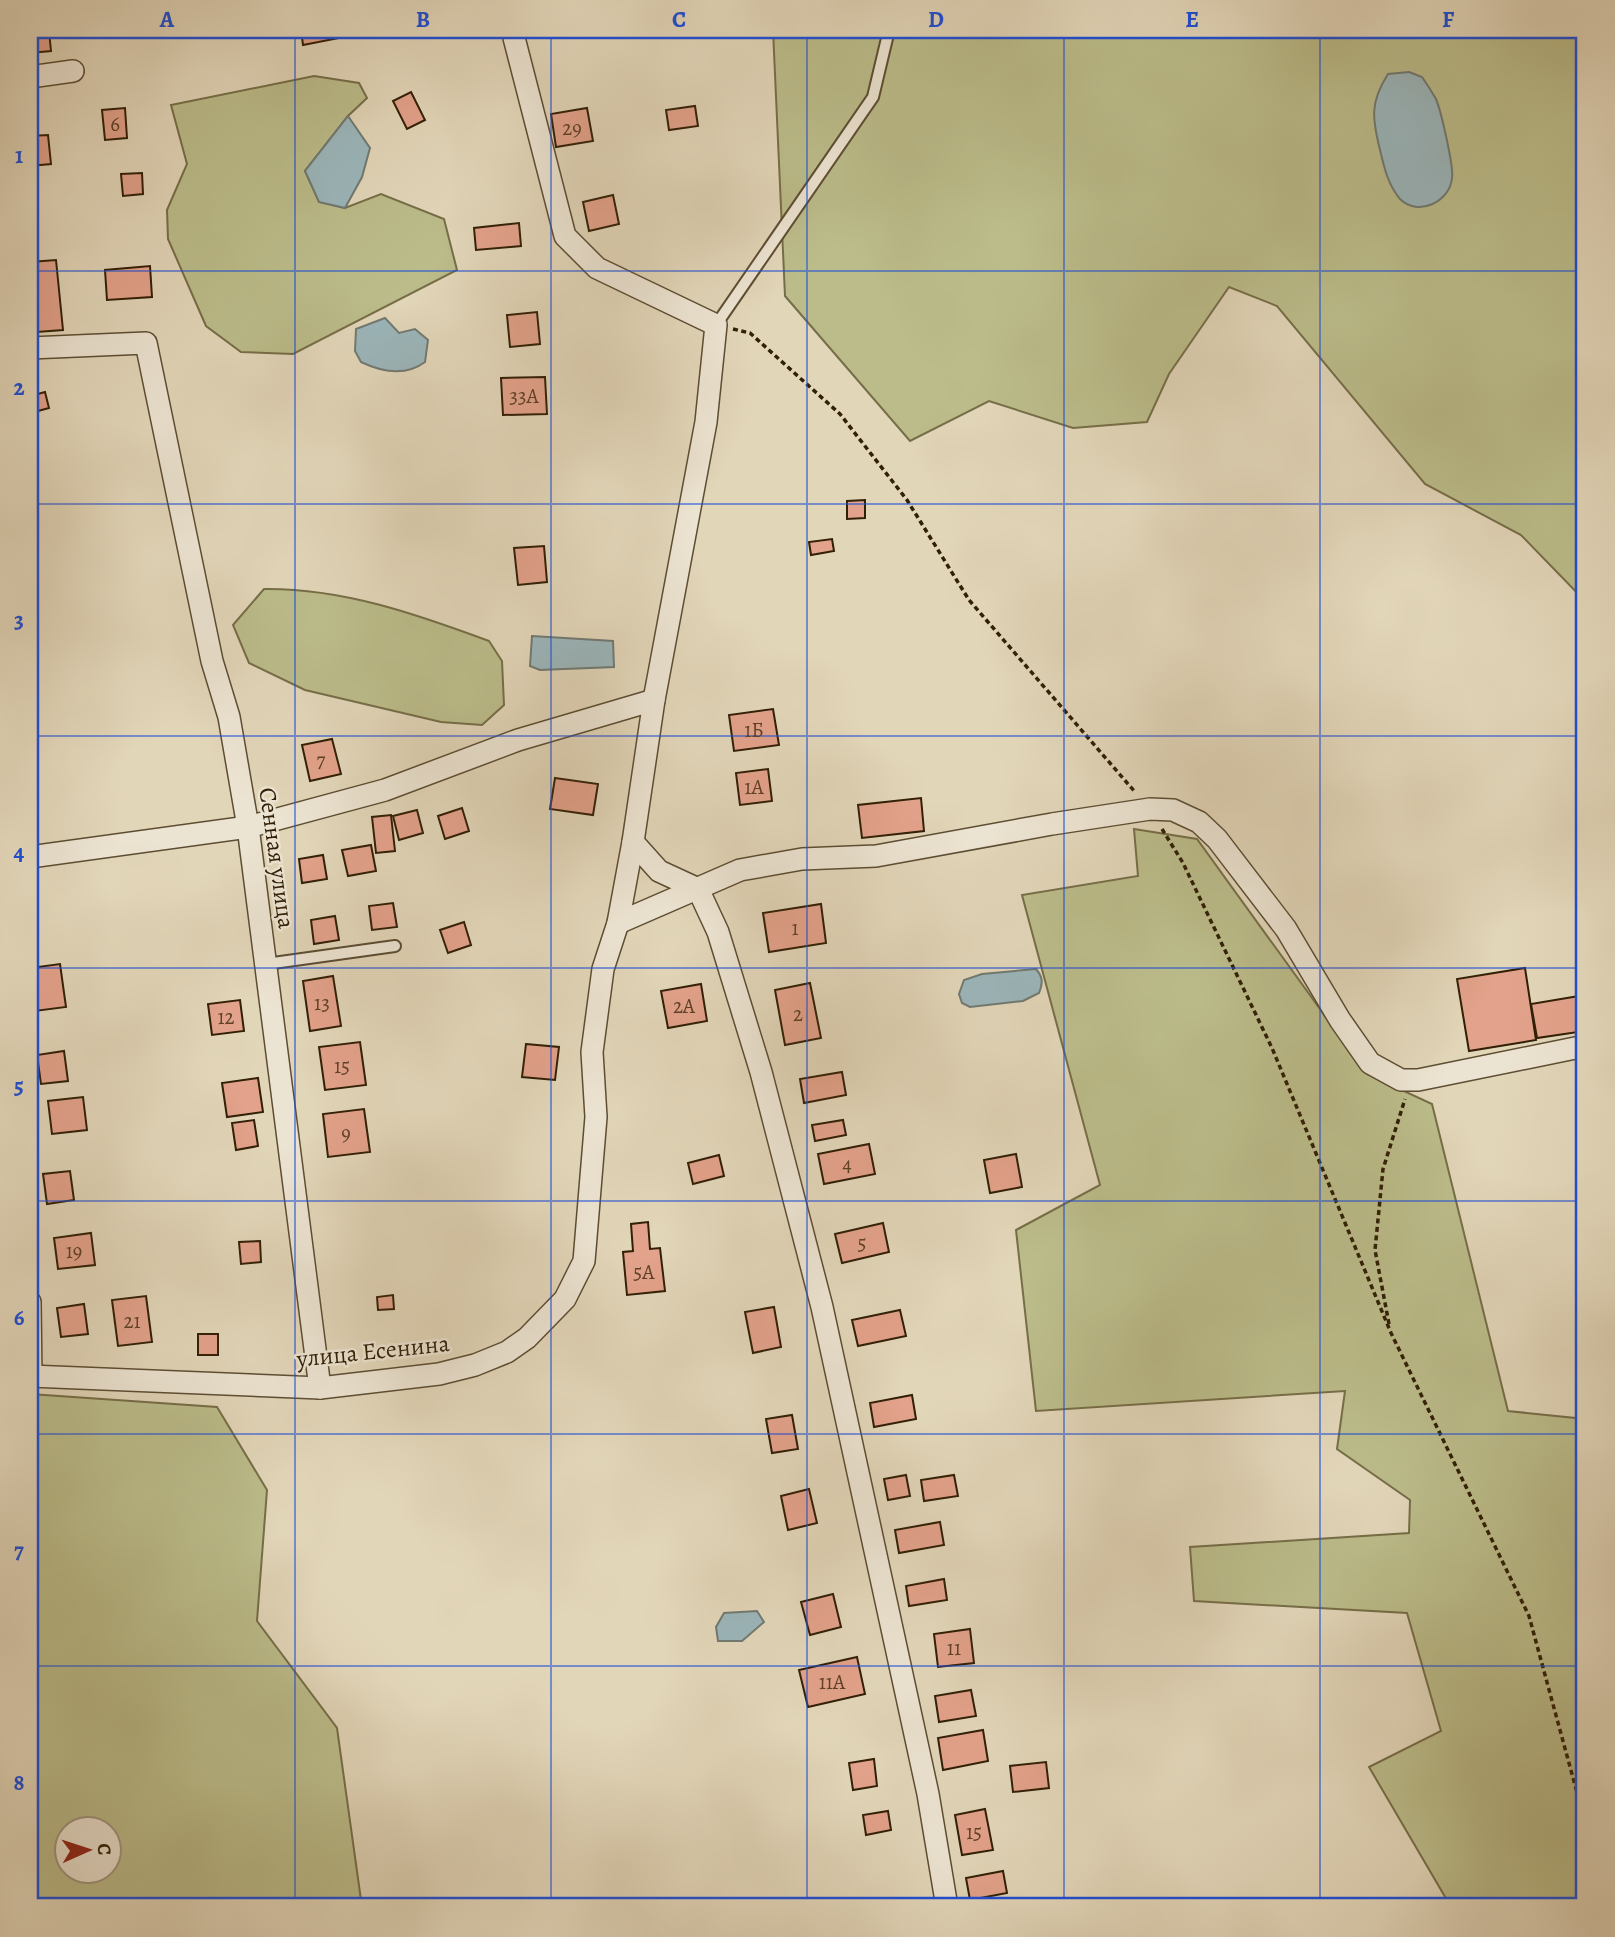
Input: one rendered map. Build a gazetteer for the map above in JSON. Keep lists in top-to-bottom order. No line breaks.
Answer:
{"streets":{"street":["Сенная улица","улица Есенина"]},"crossings":[["Сенная улица","улица Есенина"]],"house_numbers":["6","29","33А","1Б","7","1А","1","13","2А","2","12","15","9","4","5","19","5А","21","11","11А","15"],"north":"right","grid":{"columns":["A","B","C","D","E","F"],"rows":["1","2","3","4","5","6","7","8"]}}
